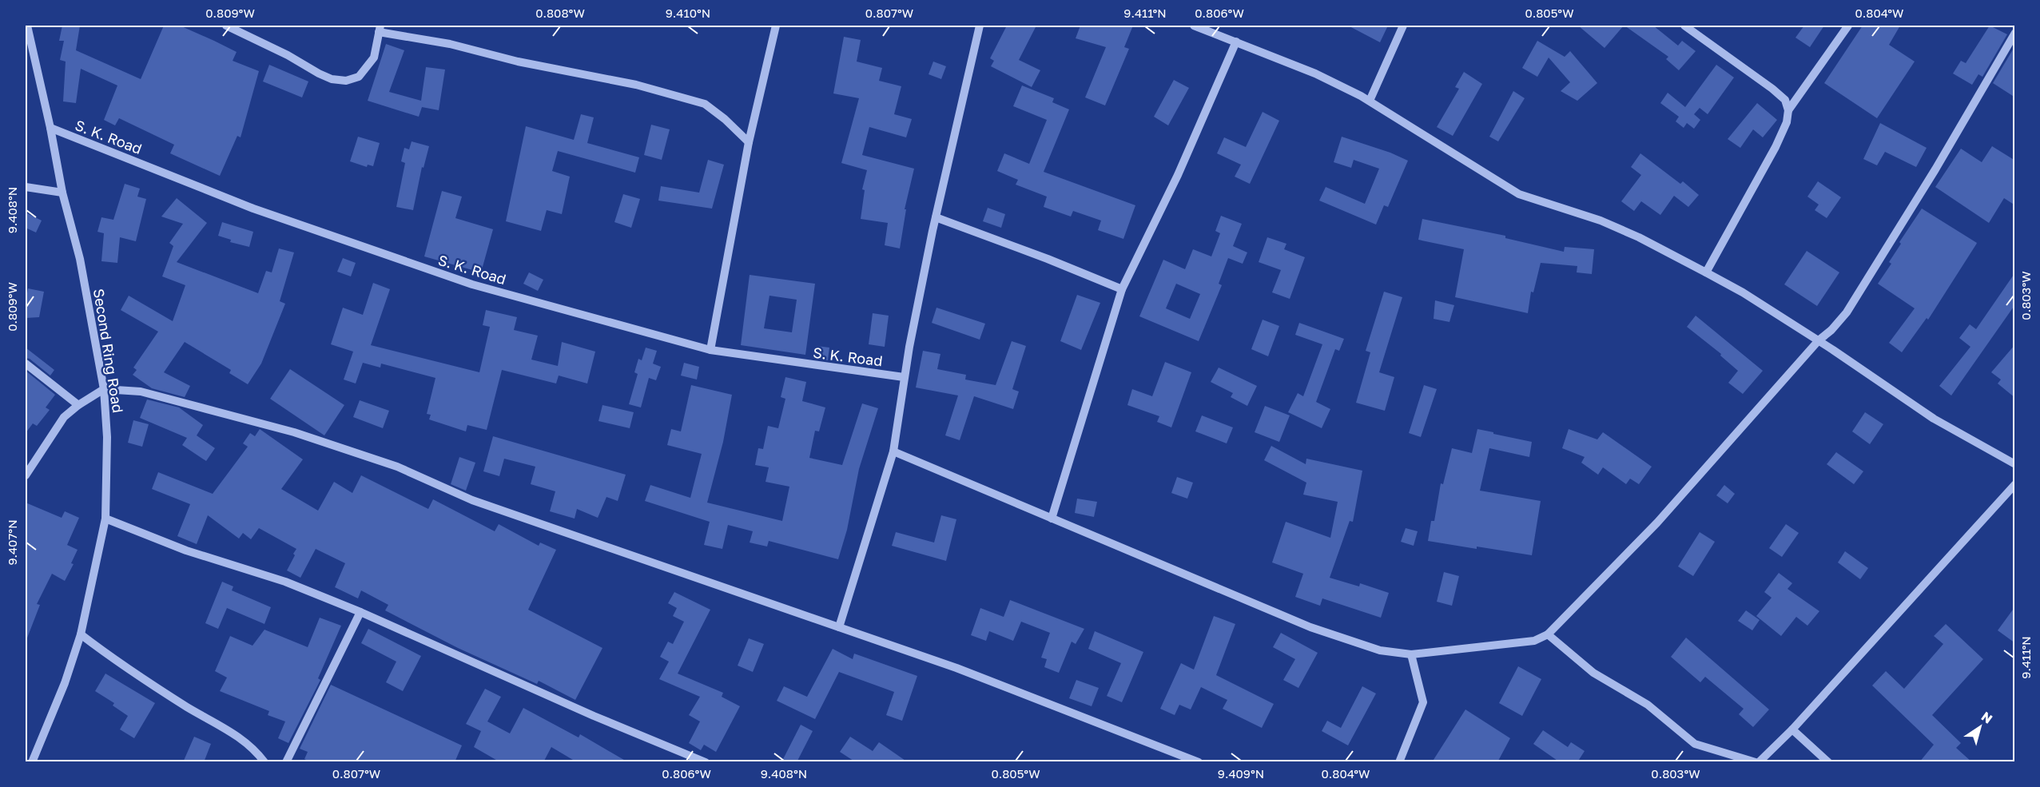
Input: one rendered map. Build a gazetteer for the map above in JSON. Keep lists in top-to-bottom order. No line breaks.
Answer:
{"streets":{"street":["S. K. Road","Second Ring Road"]},"crossings":[["S. K. Road","Second Ring Road"]],"north":"top right","coordinates":["0.809°W","0.808°W","9.410°N","0.807°W","9.411°N","0.806°W","0.805°W","0.804°W","9.408°N","0.803°W","9.407°N","9.409°N"]}
